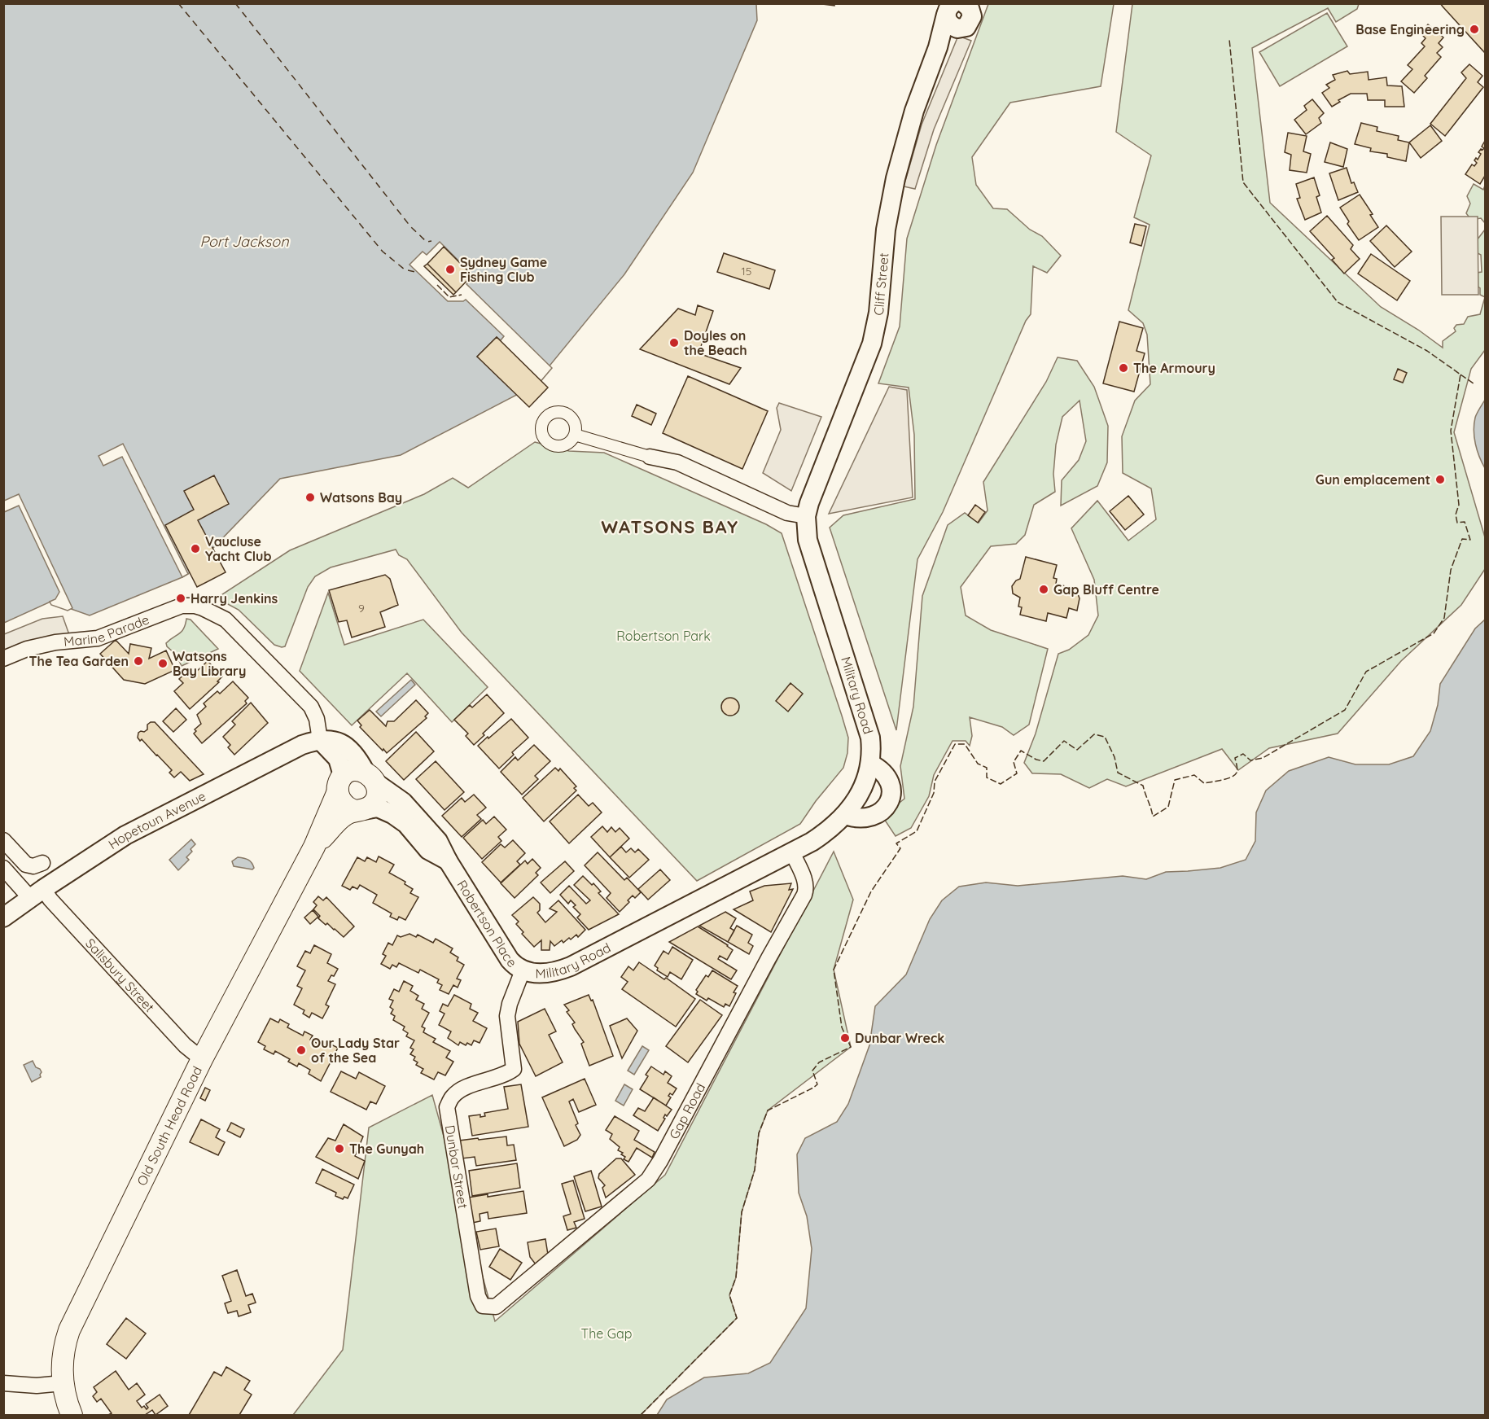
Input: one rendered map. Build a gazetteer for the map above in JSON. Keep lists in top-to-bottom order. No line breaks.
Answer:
{"streets":{"main road":["Old South Head Road"],"street":["Cliff Street","Marine Parade","Military Road","Hopetoun Avenue","Robertson Place","Salisbury Street","Gap Road","Dunbar Street"]},"crossings":[["Cliff Street","Military Road"],["Marine Parade","Hopetoun Avenue"],["Military Road","Robertson Place"],["Military Road","Gap Road"],["Hopetoun Avenue","Robertson Place"],["Hopetoun Avenue","Salisbury Street"],["Hopetoun Avenue","Old South Head Road"],["Robertson Place","Old South Head Road"],["Robertson Place","Dunbar Street"],["Salisbury Street","Old South Head Road"],["Gap Road","Dunbar Street"]],"districts":["WATSONS BAY"],"water":["Port Jackson"],"parks":["Robertson Park","The Gap"],"places":["Base Engineering","Sydney Game Fishing Club","Doyles on the Beach","The Armoury","Gun emplacement","Watsons Bay","Vaucluse Yacht Club","Gap Bluff Centre","Harry Jenkins","The Tea Garden","Watsons Bay Library","Dunbar Wreck","Our Lady Star of the Sea","The Gunyah"],"house_numbers":["15","9"]}
